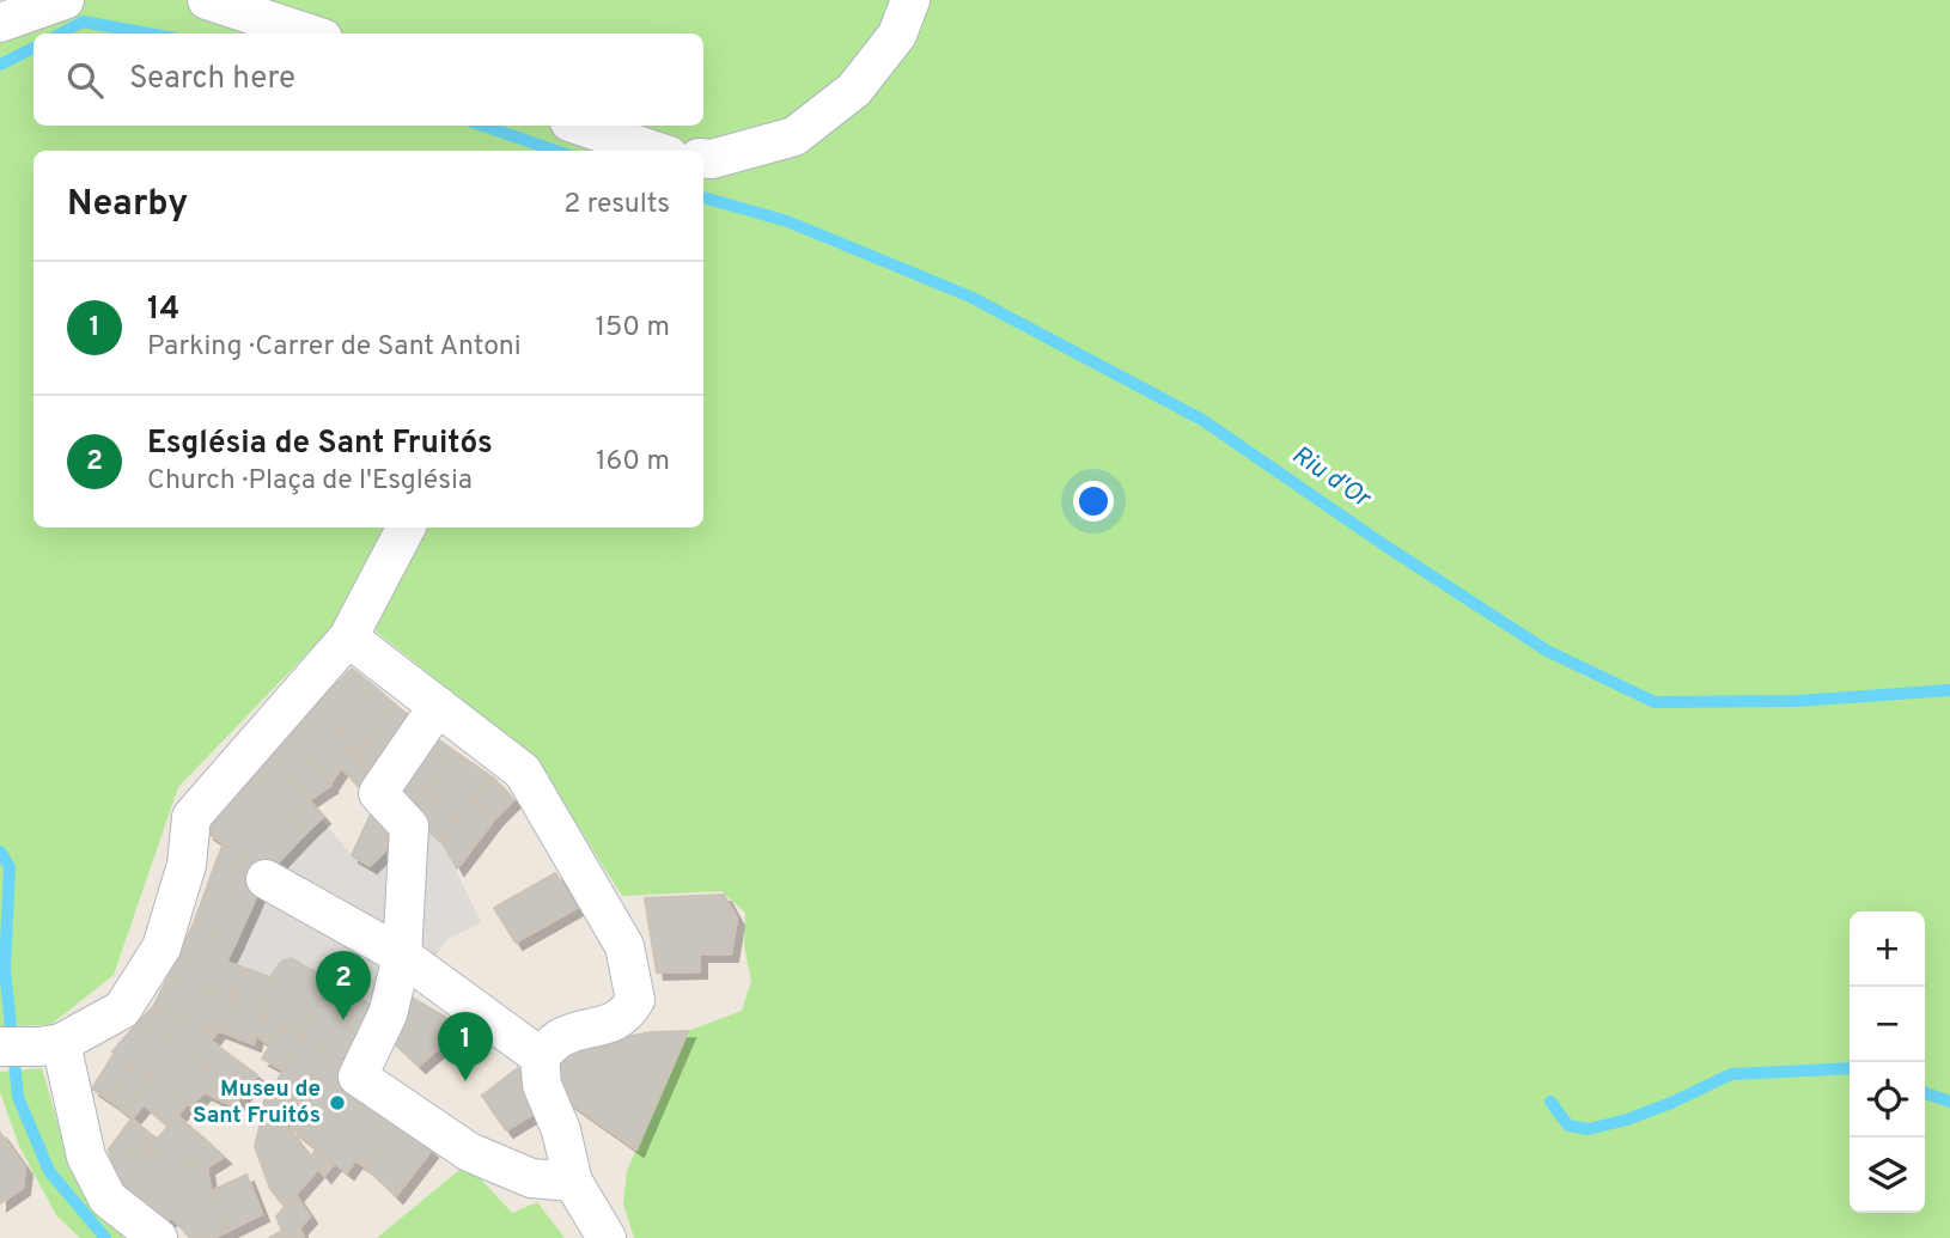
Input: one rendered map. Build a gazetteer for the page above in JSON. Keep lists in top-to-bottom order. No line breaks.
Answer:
{"water":["Riu d'Or"],"places":["Museu de Sant Fruitós"],"page":{"search":"Search here","heading":["Nearby","2 results"],"list":[{"mark":"1","name":"14","note":"Parking · Carrer de Sant Antoni","value":"150 m"},{"mark":"2","name":"Església de Sant Fruitós","note":"Church · Plaça de l'Església","value":"160 m"}],"map_buttons":["+","−"],"pins":["2","1"]}}
